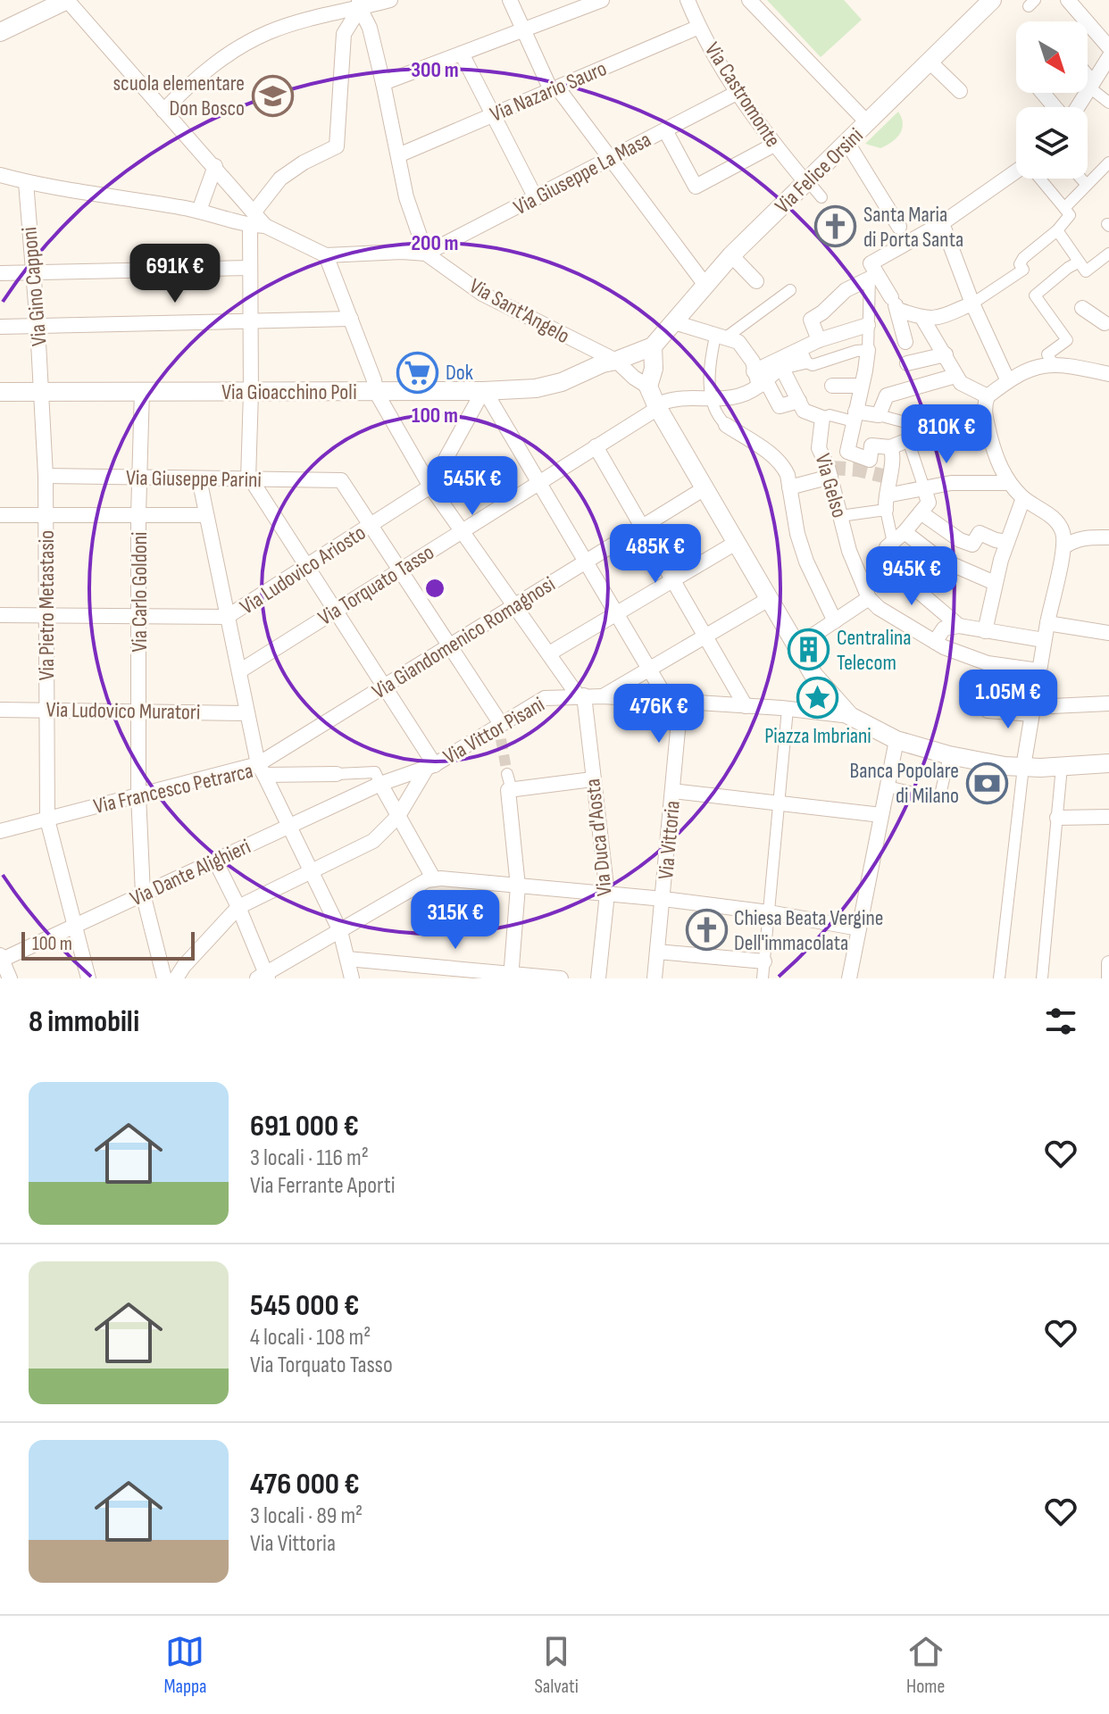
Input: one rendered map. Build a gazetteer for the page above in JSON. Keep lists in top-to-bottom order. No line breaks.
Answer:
{"streets":{"street":["Via Nazario Sauro","Via Castromonte","Via Felice Orsini","Via Giuseppe La Masa","Via Gino Capponi","Via Sant'Angelo","Via Gioacchino Poli","Via Giuseppe Parini","Via Gelso","Via Ludovico Ariosto","Via Torquato Tasso","Via Carlo Goldoni","Via Pietro Metastasio","Via Giandomenico Romagnosi","Via Ludovico Muratori","Via Vittor Pisani","Via Francesco Petrarca","Via Duca d'Aosta","Via Vittoria","Via Dante Alighieri"]},"crossings":[["Via Nazario Sauro","Via Castromonte"],["Via Castromonte","Via Felice Orsini"],["Via Castromonte","Via Giuseppe La Masa"],["Via Felice Orsini","Via Gioacchino Poli"],["Via Giuseppe La Masa","Via Sant'Angelo"],["Via Gino Capponi","Via Gioacchino Poli"],["Via Gino Capponi","Via Pietro Metastasio"],["Via Sant'Angelo","Via Gioacchino Poli"],["Via Gioacchino Poli","Via Ludovico Ariosto"],["Via Gioacchino Poli","Via Carlo Goldoni"],["Via Gioacchino Poli","Via Pietro Metastasio"],["Via Giuseppe Parini","Via Ludovico Ariosto"],["Via Giuseppe Parini","Via Carlo Goldoni"],["Via Giuseppe Parini","Via Pietro Metastasio"],["Via Carlo Goldoni","Via Ludovico Muratori"],["Via Carlo Goldoni","Via Francesco Petrarca"],["Via Carlo Goldoni","Via Dante Alighieri"],["Via Pietro Metastasio","Via Ludovico Muratori"],["Via Pietro Metastasio","Via Francesco Petrarca"],["Via Pietro Metastasio","Via Dante Alighieri"],["Via Giandomenico Romagnosi","Via Francesco Petrarca"],["Via Vittor Pisani","Via Duca d'Aosta"],["Via Vittor Pisani","Via Vittoria"],["Via Vittor Pisani","Via Dante Alighieri"],["Via Francesco Petrarca","Via Dante Alighieri"]],"places":{"school or university":["scuola elementare Don Bosco"],"church":["Santa Maria di Porta Santa","Chiesa Beata Vergine Dell'immacolata"],"supermarket":["Dok"],"building":["Centralina Telecom"],"place":["Piazza Imbriani"],"bank":["Banca Popolare di Milano"]},"scale_bar":"100 m","north":"bottom right","page":{"price":["691K €","810K €","545K €","485K €","945K €","1.05M €","476K €","315K €"],"scale":"100 m","heading":"8 immobili","list":[{"name":"691 000 €","note":"3 locali · 116 m² · Via Ferrante Aporti"},{"name":"545 000 €","note":"4 locali · 108 m² · Via Torquato Tasso"},{"name":"476 000 €","note":"3 locali · 89 m² · Via Vittoria"}],"tabs":["Mappa","Salvati","Home"]},"rings":["300 m","200 m","100 m"]}
